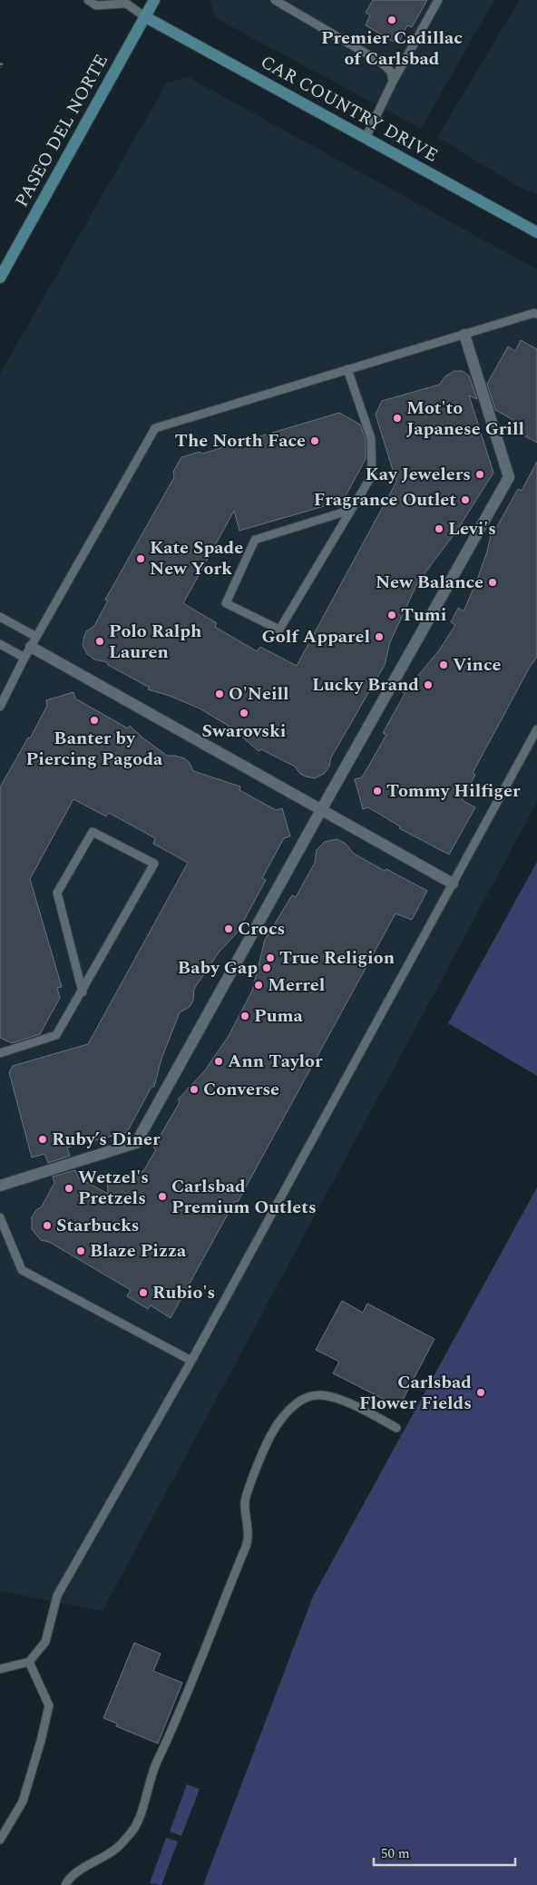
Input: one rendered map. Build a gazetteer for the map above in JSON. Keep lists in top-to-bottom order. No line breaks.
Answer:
{"streets":{"street":["CAR COUNTRY DRIVE","PASEO DEL NORTE"]},"crossings":[["CAR COUNTRY DRIVE","PASEO DEL NORTE"]],"places":["Premier Cadillac of Carlsbad","Mot'to Japanese Grill","The North Face","Kay Jewelers","Fragrance Outlet","Levi's","Kate Spade New York","New Balance","Tumi","Golf Apparel","Polo Ralph Lauren","Vince","Lucky Brand","O'Neill","Swarovski","Banter by Piercing Pagoda","Tommy Hilfiger","Crocs","True Religion","Baby Gap","Merrel","Puma","Ann Taylor","Converse","Ruby’s Diner","Wetzel's Pretzels","Carlsbad Premium Outlets","Starbucks","Blaze Pizza","Rubio's","Carlsbad Flower Fields"],"scale_bar":"50 m"}
